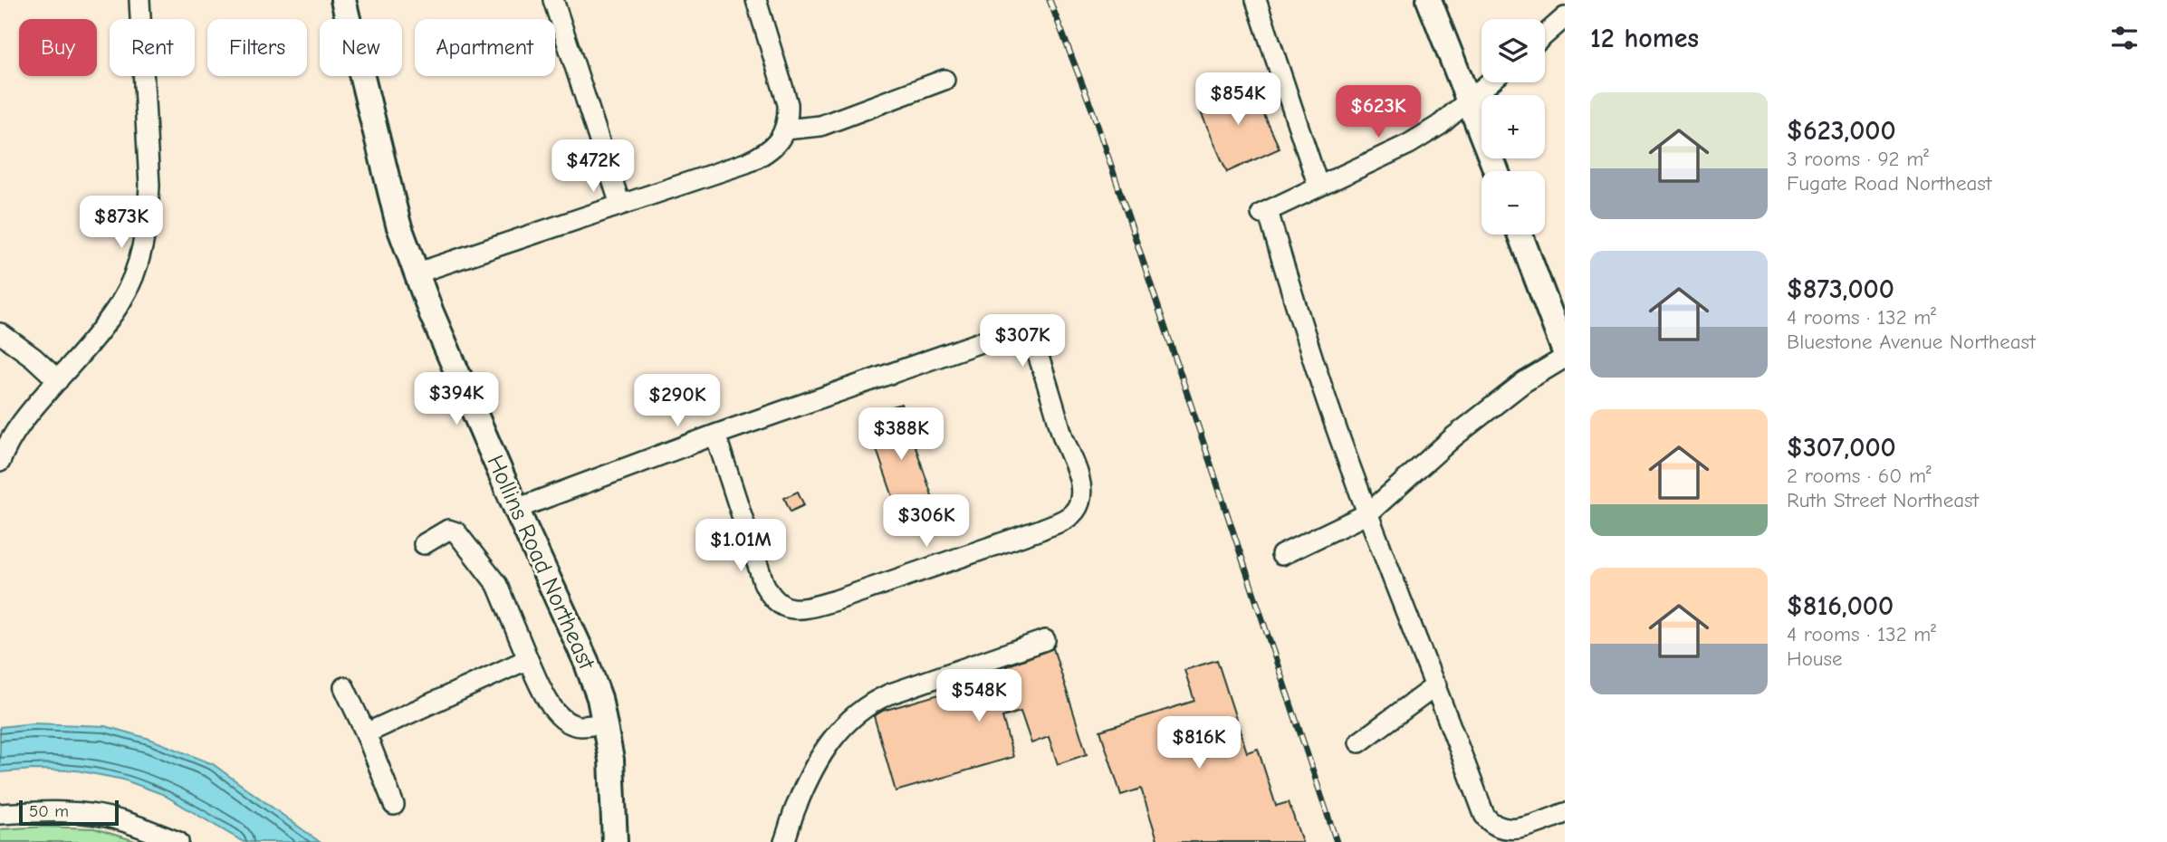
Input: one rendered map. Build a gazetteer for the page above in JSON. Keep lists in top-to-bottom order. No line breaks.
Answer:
{"streets":{"main road":["Hollins Road Northeast"]},"scale_bar":"50 m","page":{"heading":"12 homes","map_buttons":["+","−"],"chip":["Buy","Rent","Filters","New","Apartment"],"price":["$854K","$623K","$472K","$873K","$307K","$394K","$290K","$388K","$306K","$1.01M","$548K","$816K"],"list":[{"name":"$623,000","note":"3 rooms · 92 m² · Fugate Road Northeast"},{"name":"$873,000","note":"4 rooms · 132 m² · Bluestone Avenue Northeast"},{"name":"$307,000","note":"2 rooms · 60 m² · Ruth Street Northeast"},{"name":"$816,000","note":"4 rooms · 132 m² · House"}],"scale":"50 m"}}
